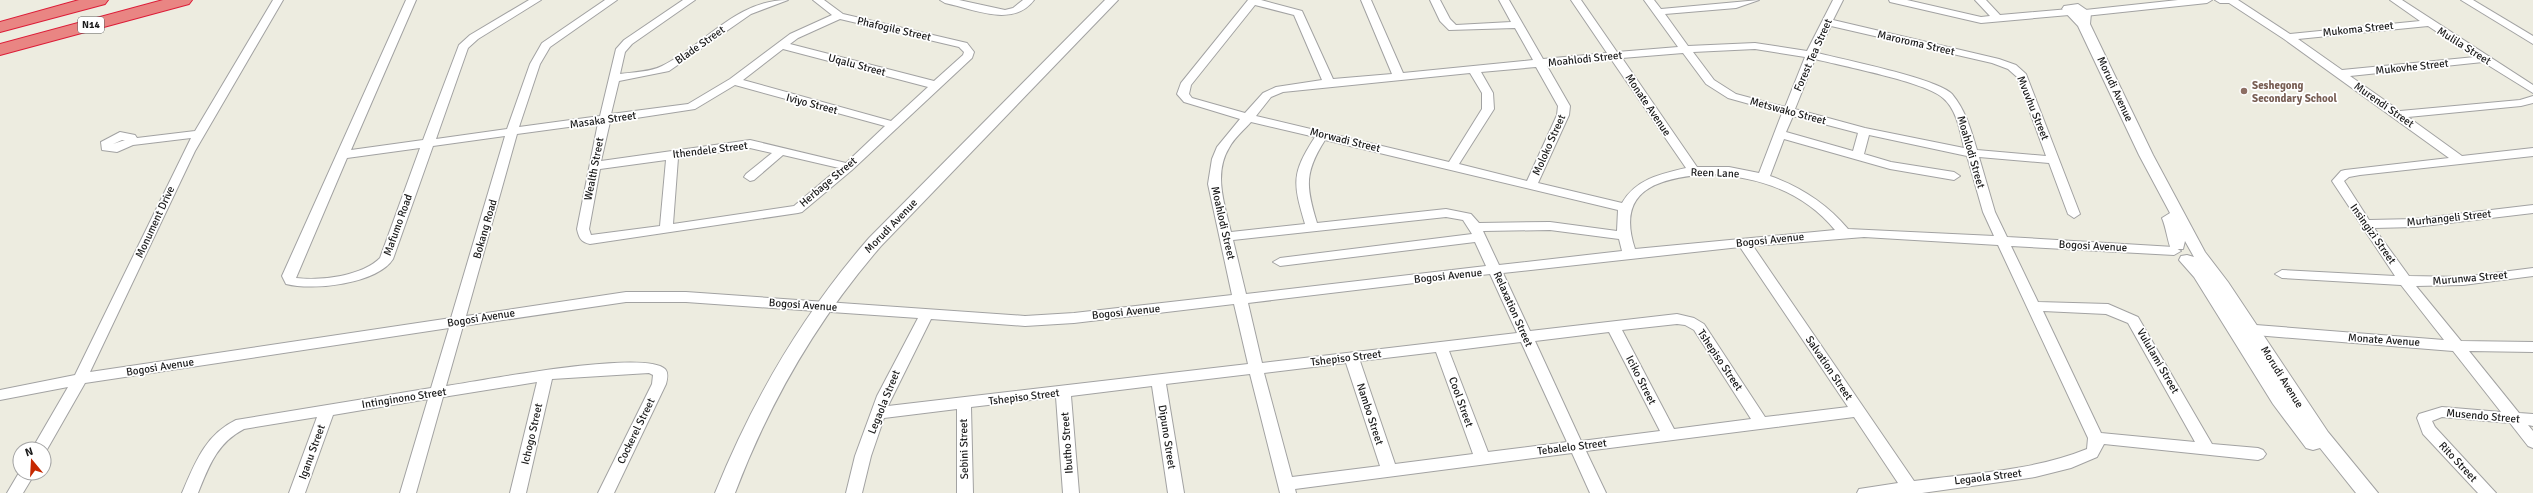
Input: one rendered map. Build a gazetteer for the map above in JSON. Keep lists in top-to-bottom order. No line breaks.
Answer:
{"streets":{"highway":["N14"],"street":["Phafogile Street","Mukoma Street","Maroroma Street","Blade Street","Mulila Street","Forest Tea Street","Moahlodi Street","Uqalu Street","Mukovhe Street","Morudi Avenue","Iviyo Street","Monate Avenue","Murendi Street","Mvuvhu Street","Metswako Street","Masaka Street","Morwadi Street","Moloko Street","Ithendele Street","Wealth Street","Reen Lane","Herbage Street","Murhangeli Street","Monument Drive","Mafumo Road","Bokang Road","Insingizi Street","Bogosi Avenue","Murunwa Street","Relaxation Street","Tshepiso Street","Vululami Street","Salvation Street","Iciko Street","Intinginono Street","Legaola Street","Cool Street","Nambo Street","Musendo Street","Cockerel Street","Ichogo Street","Dipuno Street","Ibutho Street","Tebalelo Street","Sebini Street","Iganu Street","Rito Street"]},"crossings":[["Phafogile Street","Masaka Street"],["Phafogile Street","Herbage Street"],["Mukoma Street","Mulila Street"],["Mukoma Street","Murendi Street"],["Maroroma Street","Forest Tea Street"],["Maroroma Street","Mvuvhu Street"],["Blade Street","Wealth Street"],["Mulila Street","Mukovhe Street"],["Forest Tea Street","Moahlodi Street"],["Forest Tea Street","Metswako Street"],["Forest Tea Street","Reen Lane"],["Moahlodi Street","Monate Avenue"],["Moahlodi Street","Metswako Street"],["Moahlodi Street","Morwadi Street"],["Moahlodi Street","Moloko Street"],["Moahlodi Street","Bogosi Avenue"],["Moahlodi Street","Relaxation Street"],["Moahlodi Street","Tshepiso Street"],["Moahlodi Street","Vululami Street"],["Moahlodi Street","Legaola Street"],["Moahlodi Street","Tebalelo Street"],["Uqalu Street","Masaka Street"],["Uqalu Street","Herbage Street"],["Mukovhe Street","Murendi Street"],["Morudi Avenue","Monate Avenue"],["Morudi Avenue","Bogosi Avenue"],["Iviyo Street","Masaka Street"],["Iviyo Street","Herbage Street"],["Monate Avenue","Reen Lane"],["Monate Avenue","Insingizi Street"],["Murendi Street","Insingizi Street"],["Masaka Street","Wealth Street"],["Masaka Street","Mafumo Road"],["Masaka Street","Bokang Road"],["Morwadi Street","Moloko Street"],["Morwadi Street","Reen Lane"],["Ithendele Street","Wealth Street"],["Ithendele Street","Herbage Street"],["Wealth Street","Herbage Street"],["Reen Lane","Bogosi Avenue"],["Murhangeli Street","Insingizi Street"],["Monument Drive","Bogosi Avenue"],["Bokang Road","Bogosi Avenue"],["Bokang Road","Intinginono Street"],["Insingizi Street","Murunwa Street"],["Insingizi Street","Musendo Street"],["Bogosi Avenue","Relaxation Street"],["Bogosi Avenue","Salvation Street"],["Bogosi Avenue","Legaola Street"],["Relaxation Street","Tshepiso Street"],["Relaxation Street","Tebalelo Street"],["Tshepiso Street","Iciko Street"],["Tshepiso Street","Legaola Street"],["Tshepiso Street","Cool Street"],["Tshepiso Street","Nambo Street"],["Tshepiso Street","Dipuno Street"],["Tshepiso Street","Ibutho Street"],["Tshepiso Street","Tebalelo Street"],["Tshepiso Street","Sebini Street"],["Salvation Street","Legaola Street"],["Salvation Street","Tebalelo Street"],["Iciko Street","Tebalelo Street"],["Intinginono Street","Cockerel Street"],["Intinginono Street","Ichogo Street"],["Intinginono Street","Iganu Street"],["Cool Street","Tebalelo Street"],["Nambo Street","Tebalelo Street"],["Musendo Street","Rito Street"]],"places":["Seshegong Secondary School"],"north":"top"}
